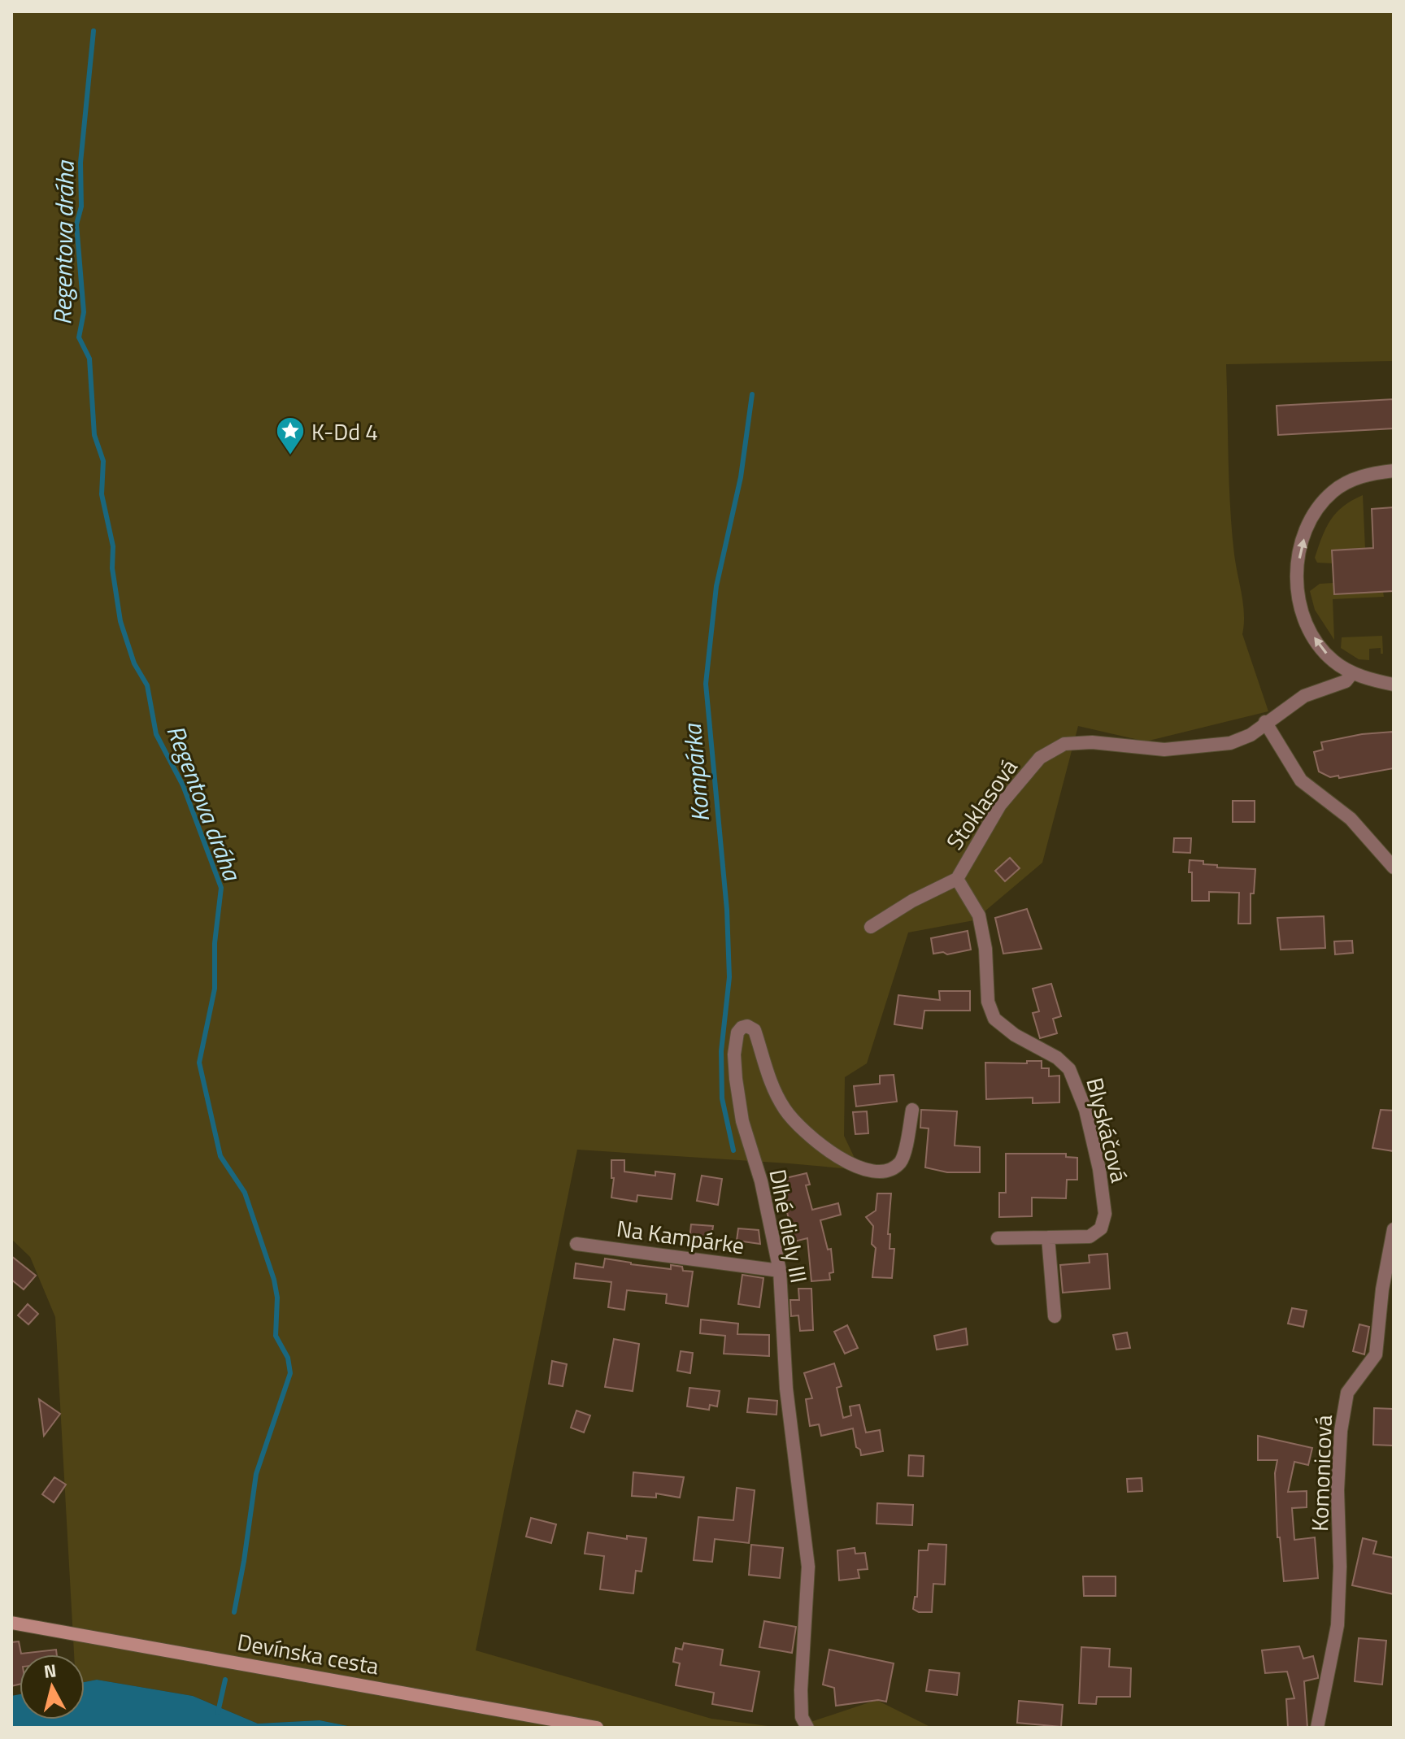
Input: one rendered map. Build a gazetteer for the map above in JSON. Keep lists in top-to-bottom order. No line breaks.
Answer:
{"streets":{"street":["Stoklasová","Blyskáčová","Dlhé diely III","Na Kampárke","Komonicová","Devínska cesta"]},"crossings":[["Stoklasová","Blyskáčová"],["Dlhé diely III","Na Kampárke"]],"water":["Regentova dráha","Kompárka"],"places":{"place":["K-Dd 4"]},"north":"top"}
